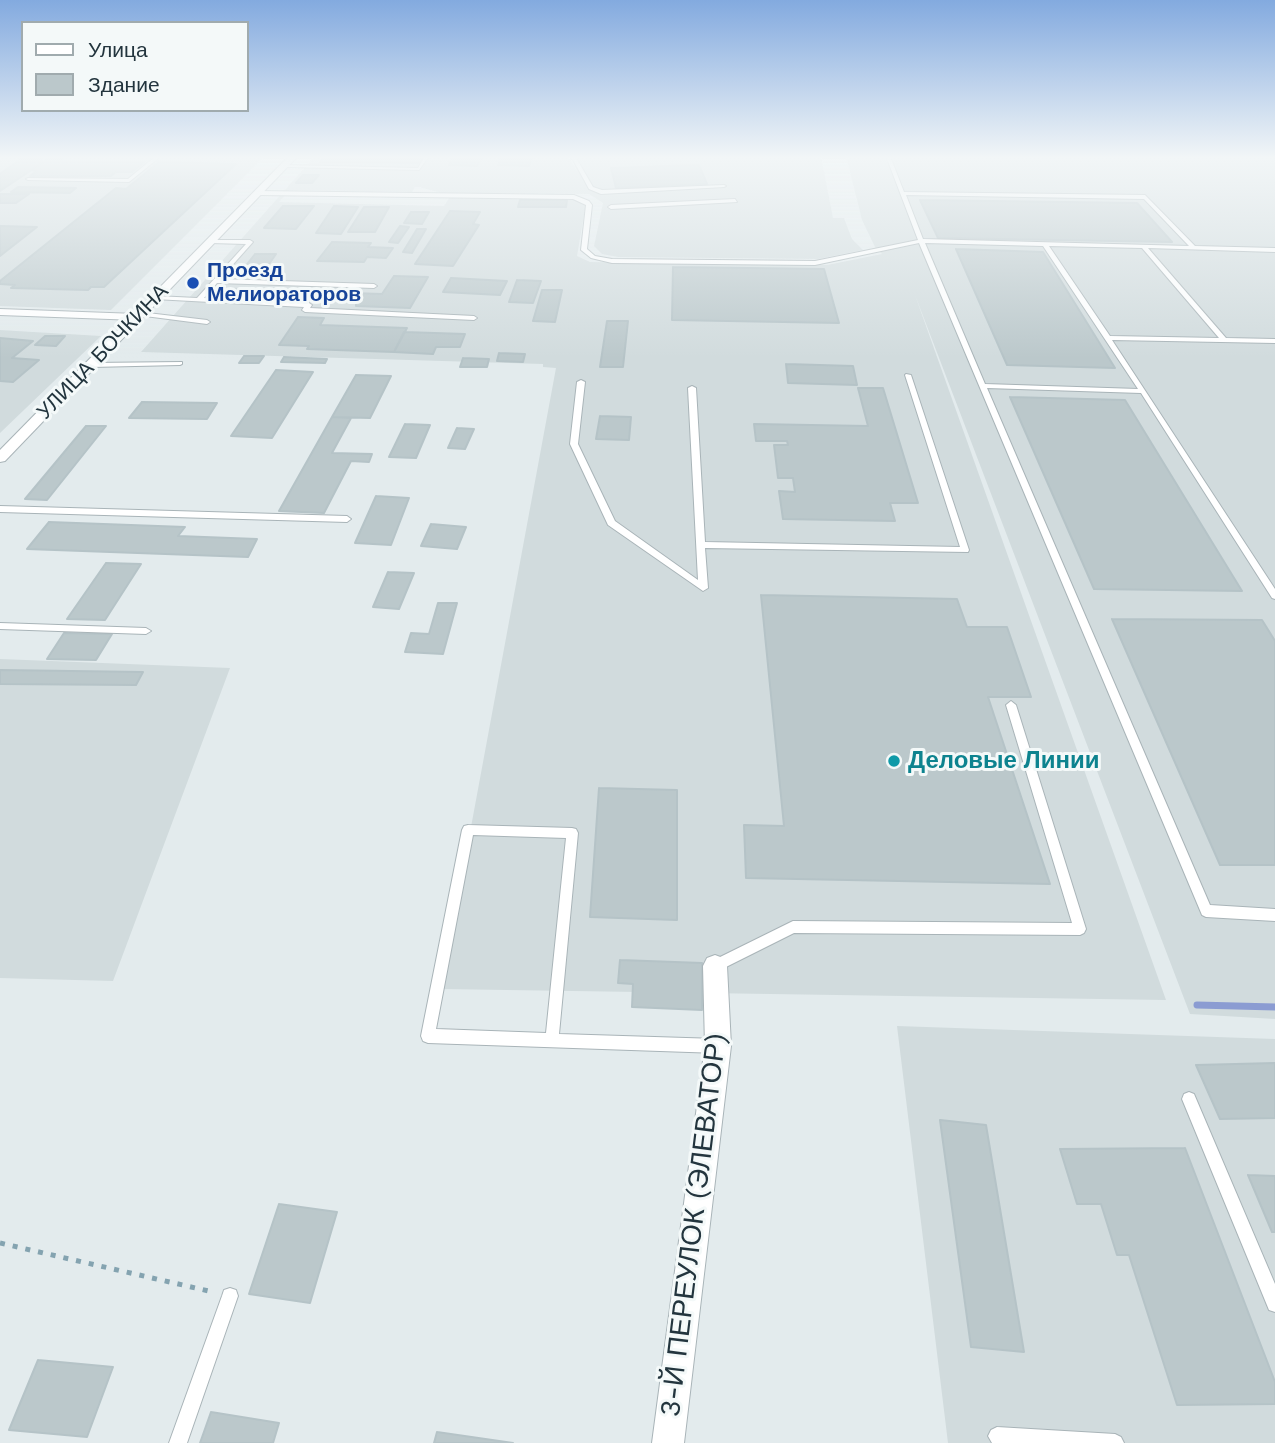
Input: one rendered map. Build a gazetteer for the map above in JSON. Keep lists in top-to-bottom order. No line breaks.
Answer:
{"streets":{"street":["УЛИЦА БОЧКИНА","3-Й ПЕРЕУЛОК (ЭЛЕВАТОР)"]},"places":["Проезд Мелиораторов","Деловые Линии"],"legend":["Улица","Здание"]}
